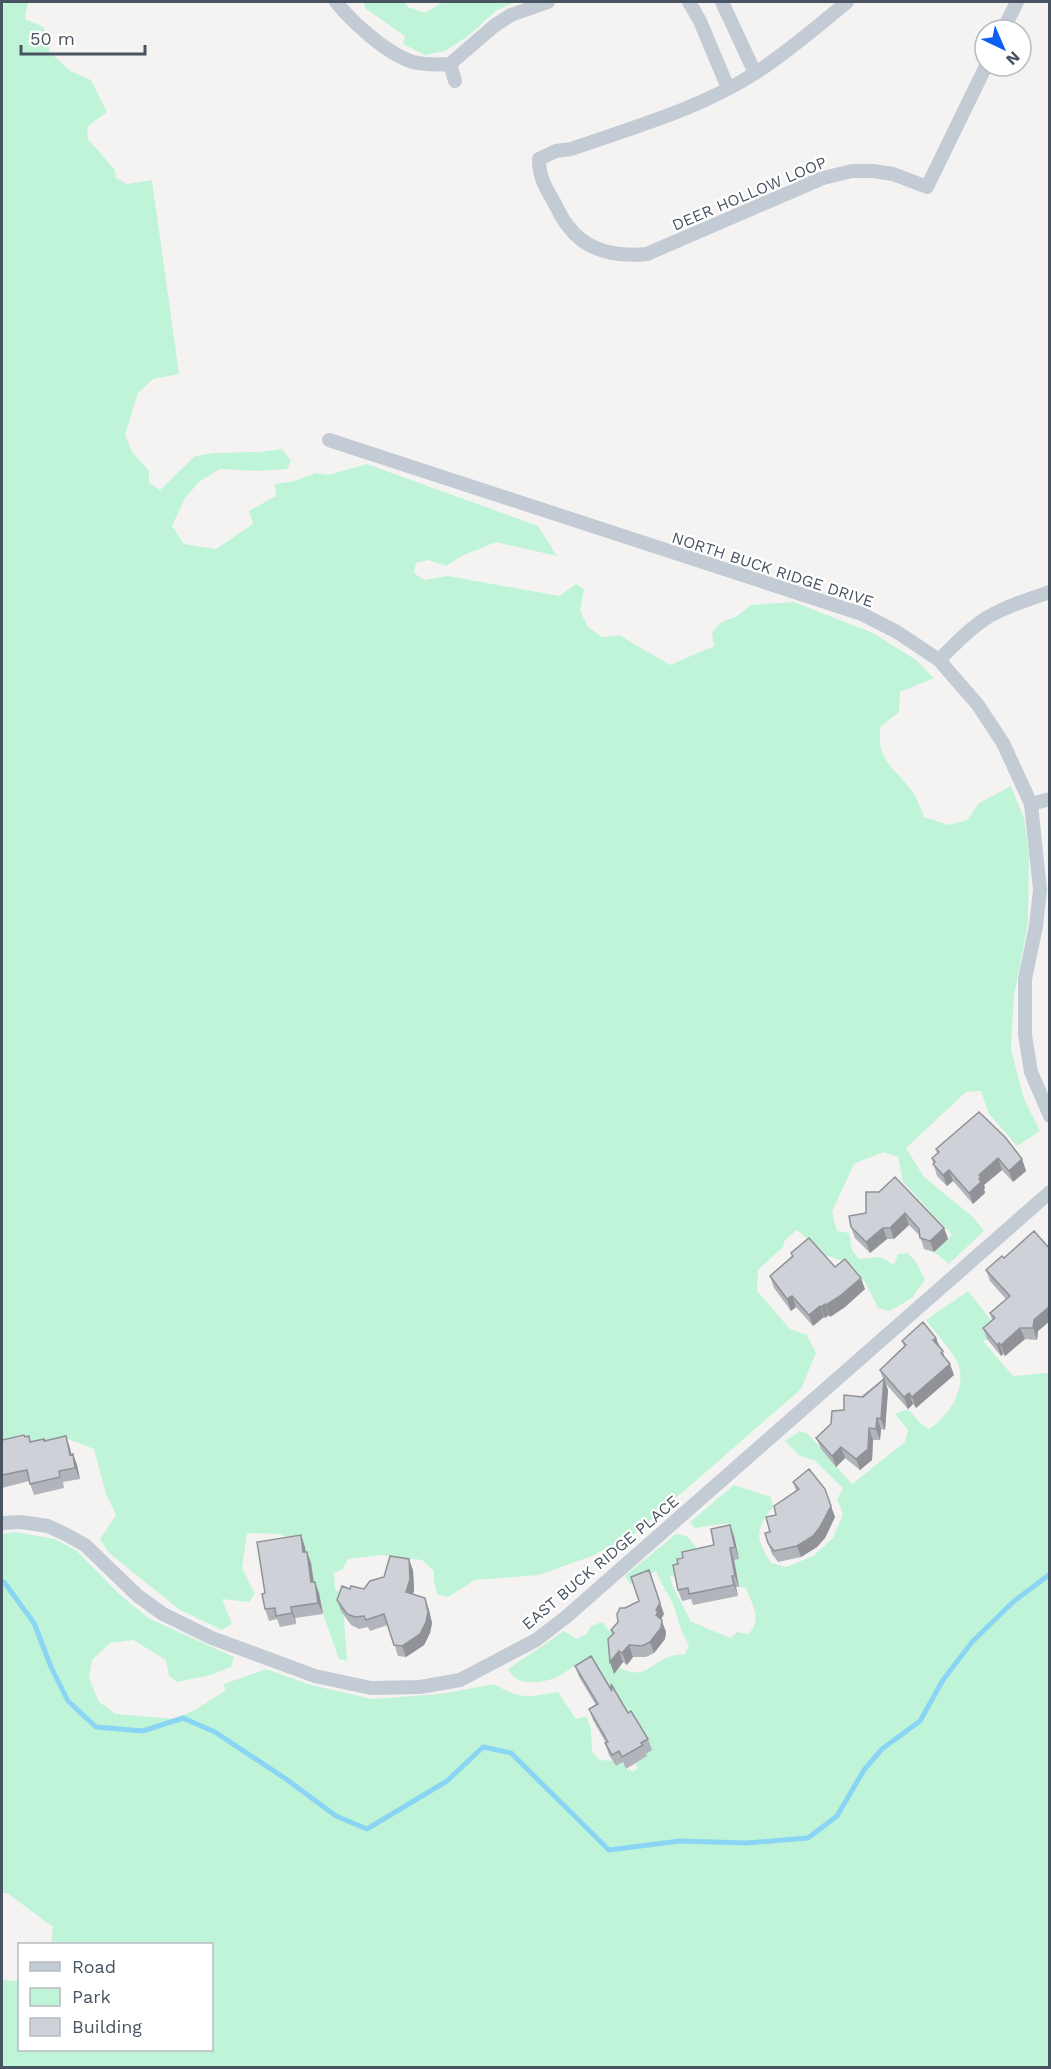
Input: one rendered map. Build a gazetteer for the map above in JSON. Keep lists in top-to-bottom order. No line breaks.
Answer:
{"streets":{"street":["DEER HOLLOW LOOP","NORTH BUCK RIDGE DRIVE","EAST BUCK RIDGE PLACE"]},"legend":["Road","Park","Building"],"scale_bar":"50 m","north":"bottom right"}
